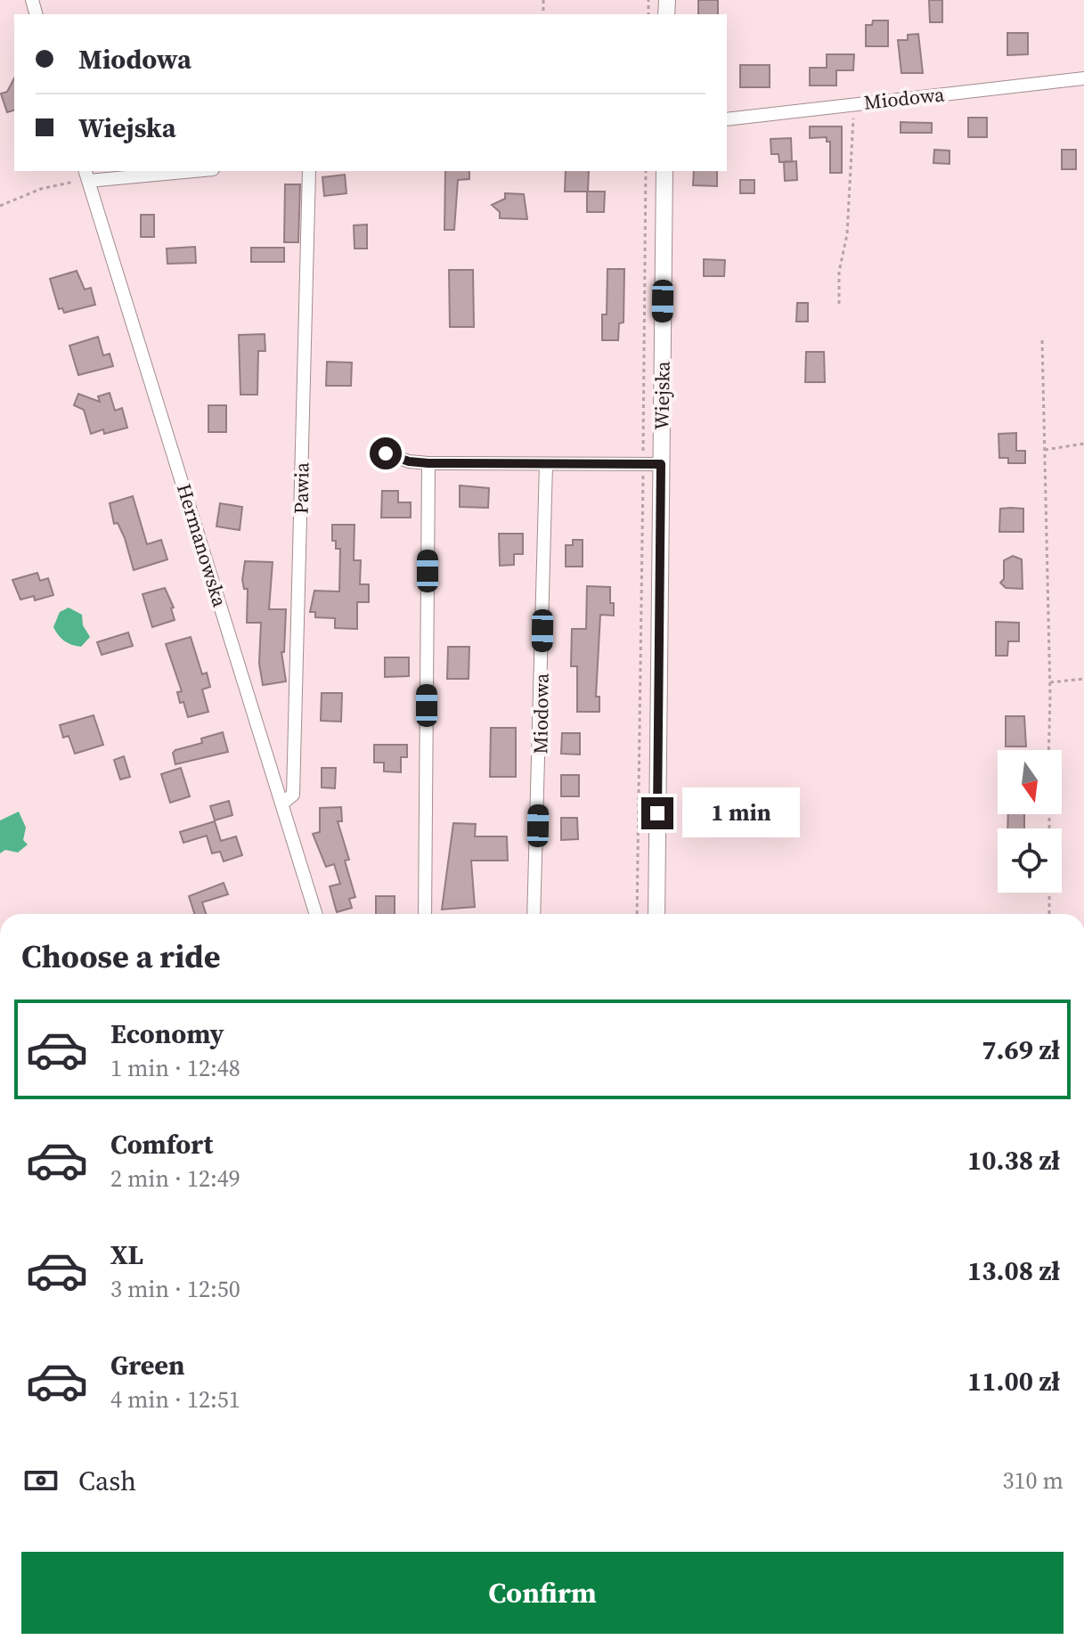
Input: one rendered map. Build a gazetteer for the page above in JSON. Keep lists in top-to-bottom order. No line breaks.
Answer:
{"streets":{"street":["Miodowa","Wiejska","Pawia","Hermanowska"]},"crossings":[["Pawia","Hermanowska"]],"north":"bottom","page":{"banner":["Miodowa","Wiejska"],"bubble":"1 min","heading":"Choose a ride","list":[{"name":"Economy","note":"1 min · 12:48","value":"7.69 zł"},{"name":"Comfort","note":"2 min · 12:49","value":"10.38 zł"},{"name":"XL","note":"3 min · 12:50","value":"13.08 zł"},{"name":"Green","note":"4 min · 12:51","value":"11.00 zł"}],"pay":["Cash","310 m"],"buttons":"Confirm"}}
